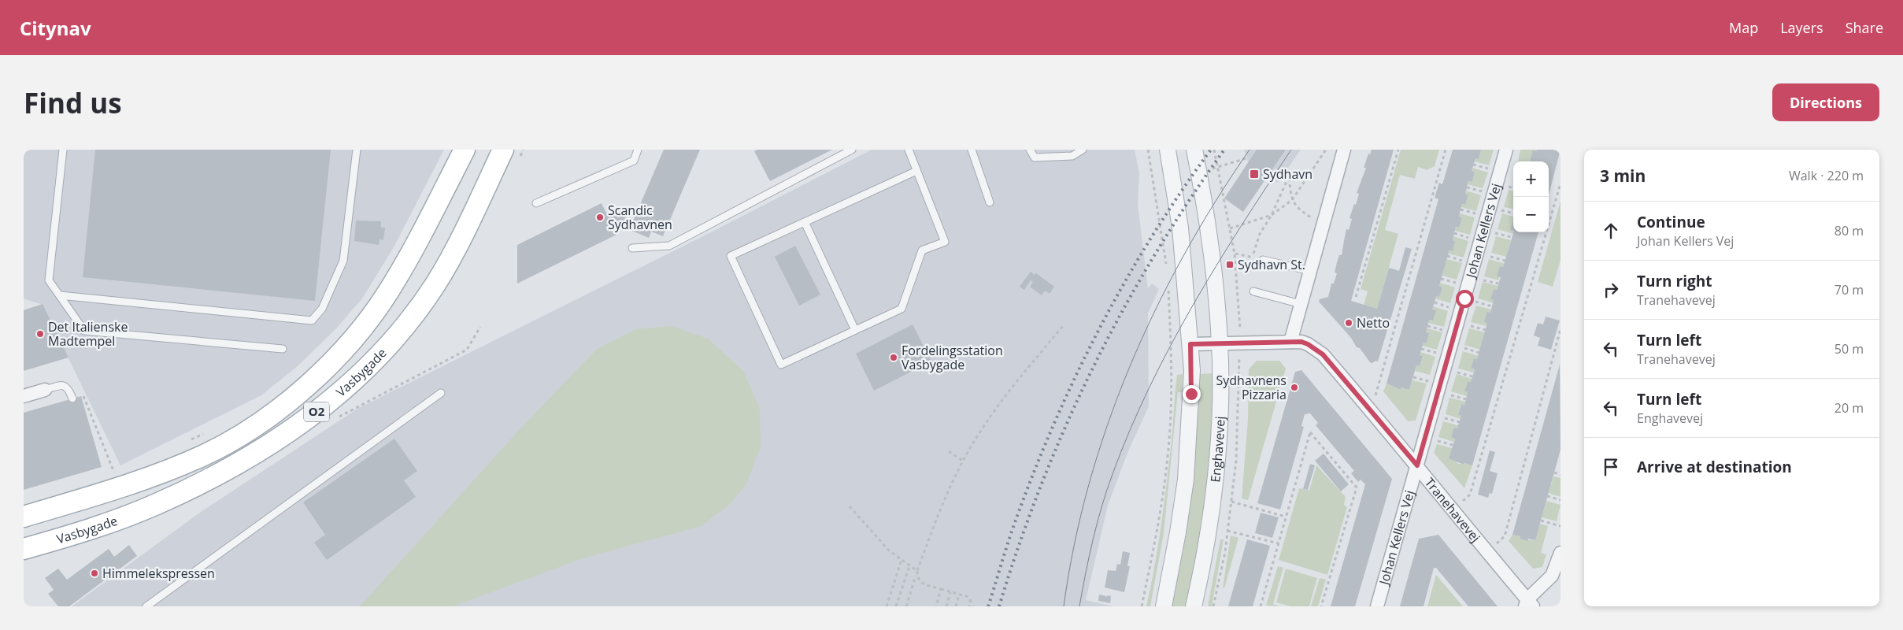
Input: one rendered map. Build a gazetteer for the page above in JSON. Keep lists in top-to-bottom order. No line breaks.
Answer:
{"streets":{"main road":["Vasbygade","O2"],"street":["Johan Kellers Vej","Enghavevej","Tranehavevej"]},"crossings":[["Johan Kellers Vej","Tranehavevej"],["Enghavevej","Tranehavevej"]],"places":{"transit":["Sydhavn","Sydhavn St."],"other":["Scandic Sydhavnen","Netto","Det Italienske Madtempel","Fordelingsstation Vasbygade","Sydhavnens Pizzaria","Himmelekspressen"]},"page":{"header":"Citynav","nav":["Map","Layers","Share"],"buttons":"Directions","title":"Find us","heading":["3 min","Walk · 220 m"],"map_buttons":["+","−"],"list":[["Continue","Johan Kellers Vej","80 m"],["Turn right","Tranehavevej","70 m"],["Turn left","Tranehavevej","50 m"],["Turn left","Enghavevej","20 m"],"Arrive at destination"]}}
